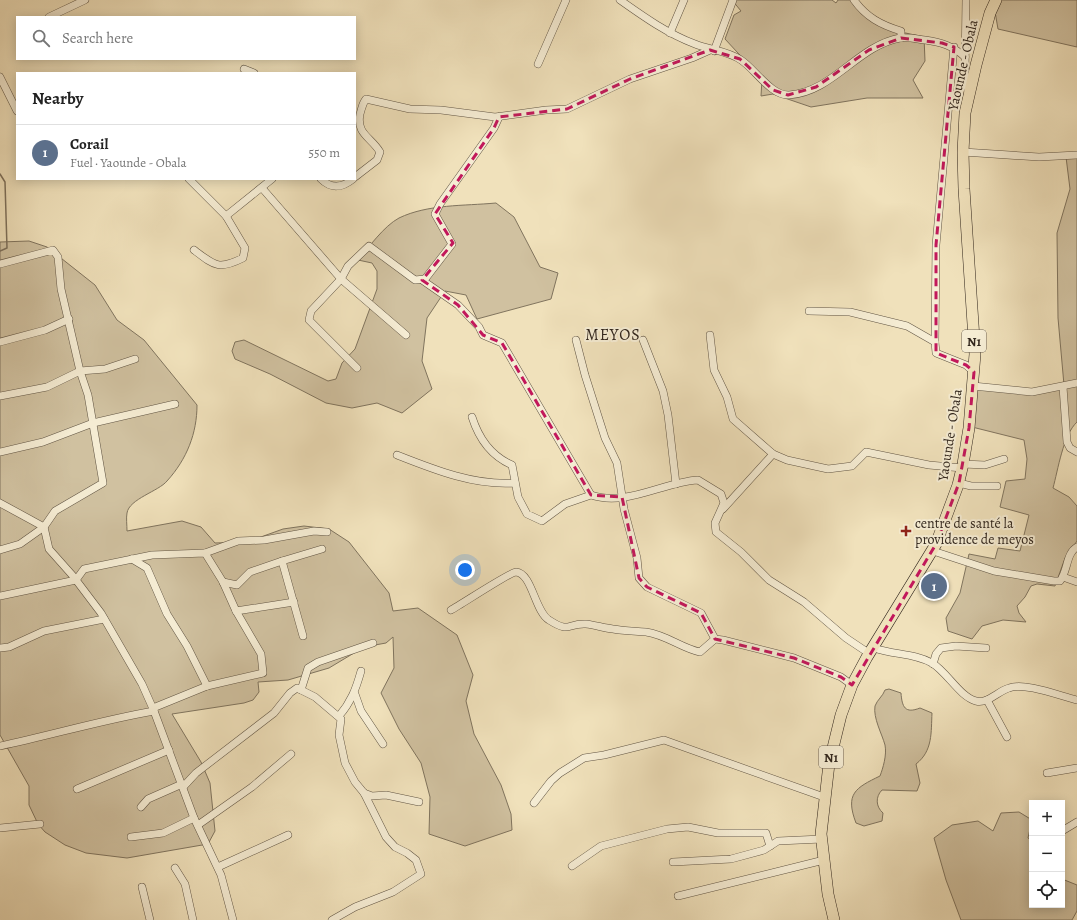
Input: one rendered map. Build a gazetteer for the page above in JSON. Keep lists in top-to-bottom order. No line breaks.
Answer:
{"streets":{"highway":["Yaounde - Obala","N1"]},"districts":["MEYOS"],"places":{"health":["centre de santé la providence de meyos"]},"page":{"search":"Search here","heading":"Nearby","list":[{"mark":"1","name":"Corail","note":"Fuel · Yaounde - Obala","value":"550 m"}],"pins":"1","map_buttons":["+","−"]}}
